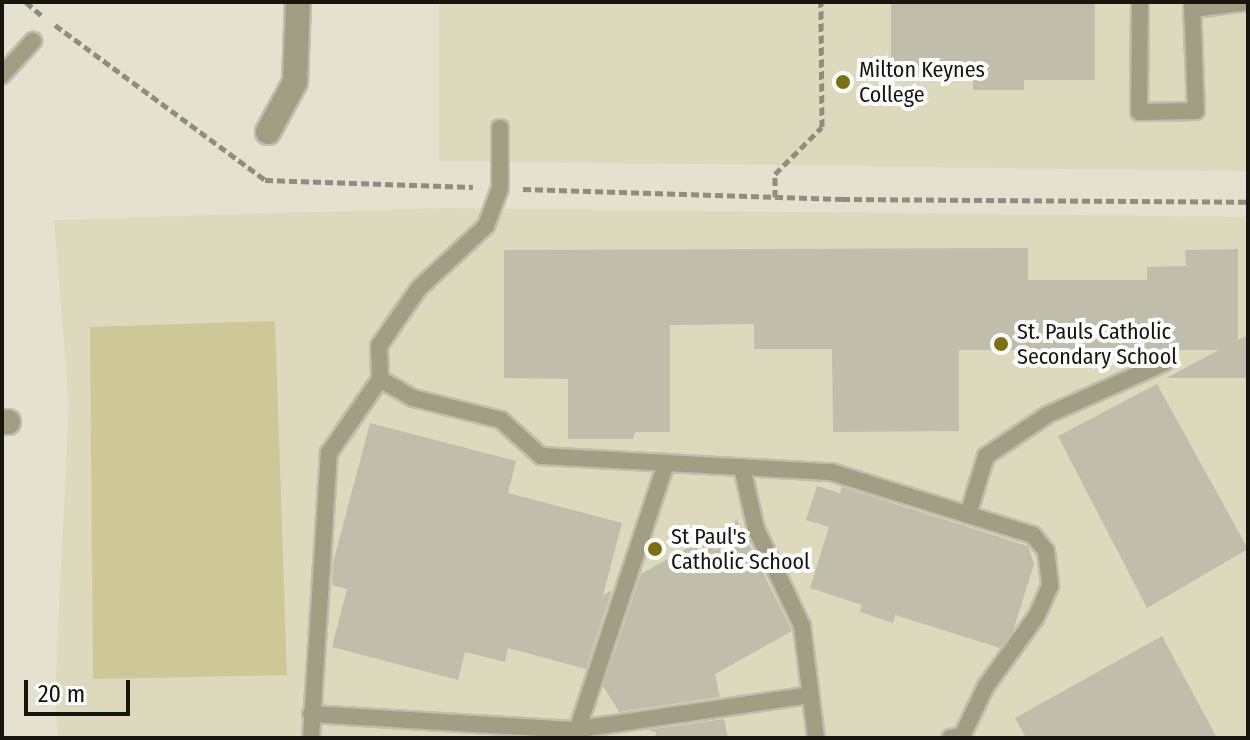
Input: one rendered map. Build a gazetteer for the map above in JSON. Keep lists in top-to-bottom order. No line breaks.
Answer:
{"places":["Milton Keynes College","St. Pauls Catholic Secondary School","St Paul's Catholic School"],"scale_bar":"20 m"}
